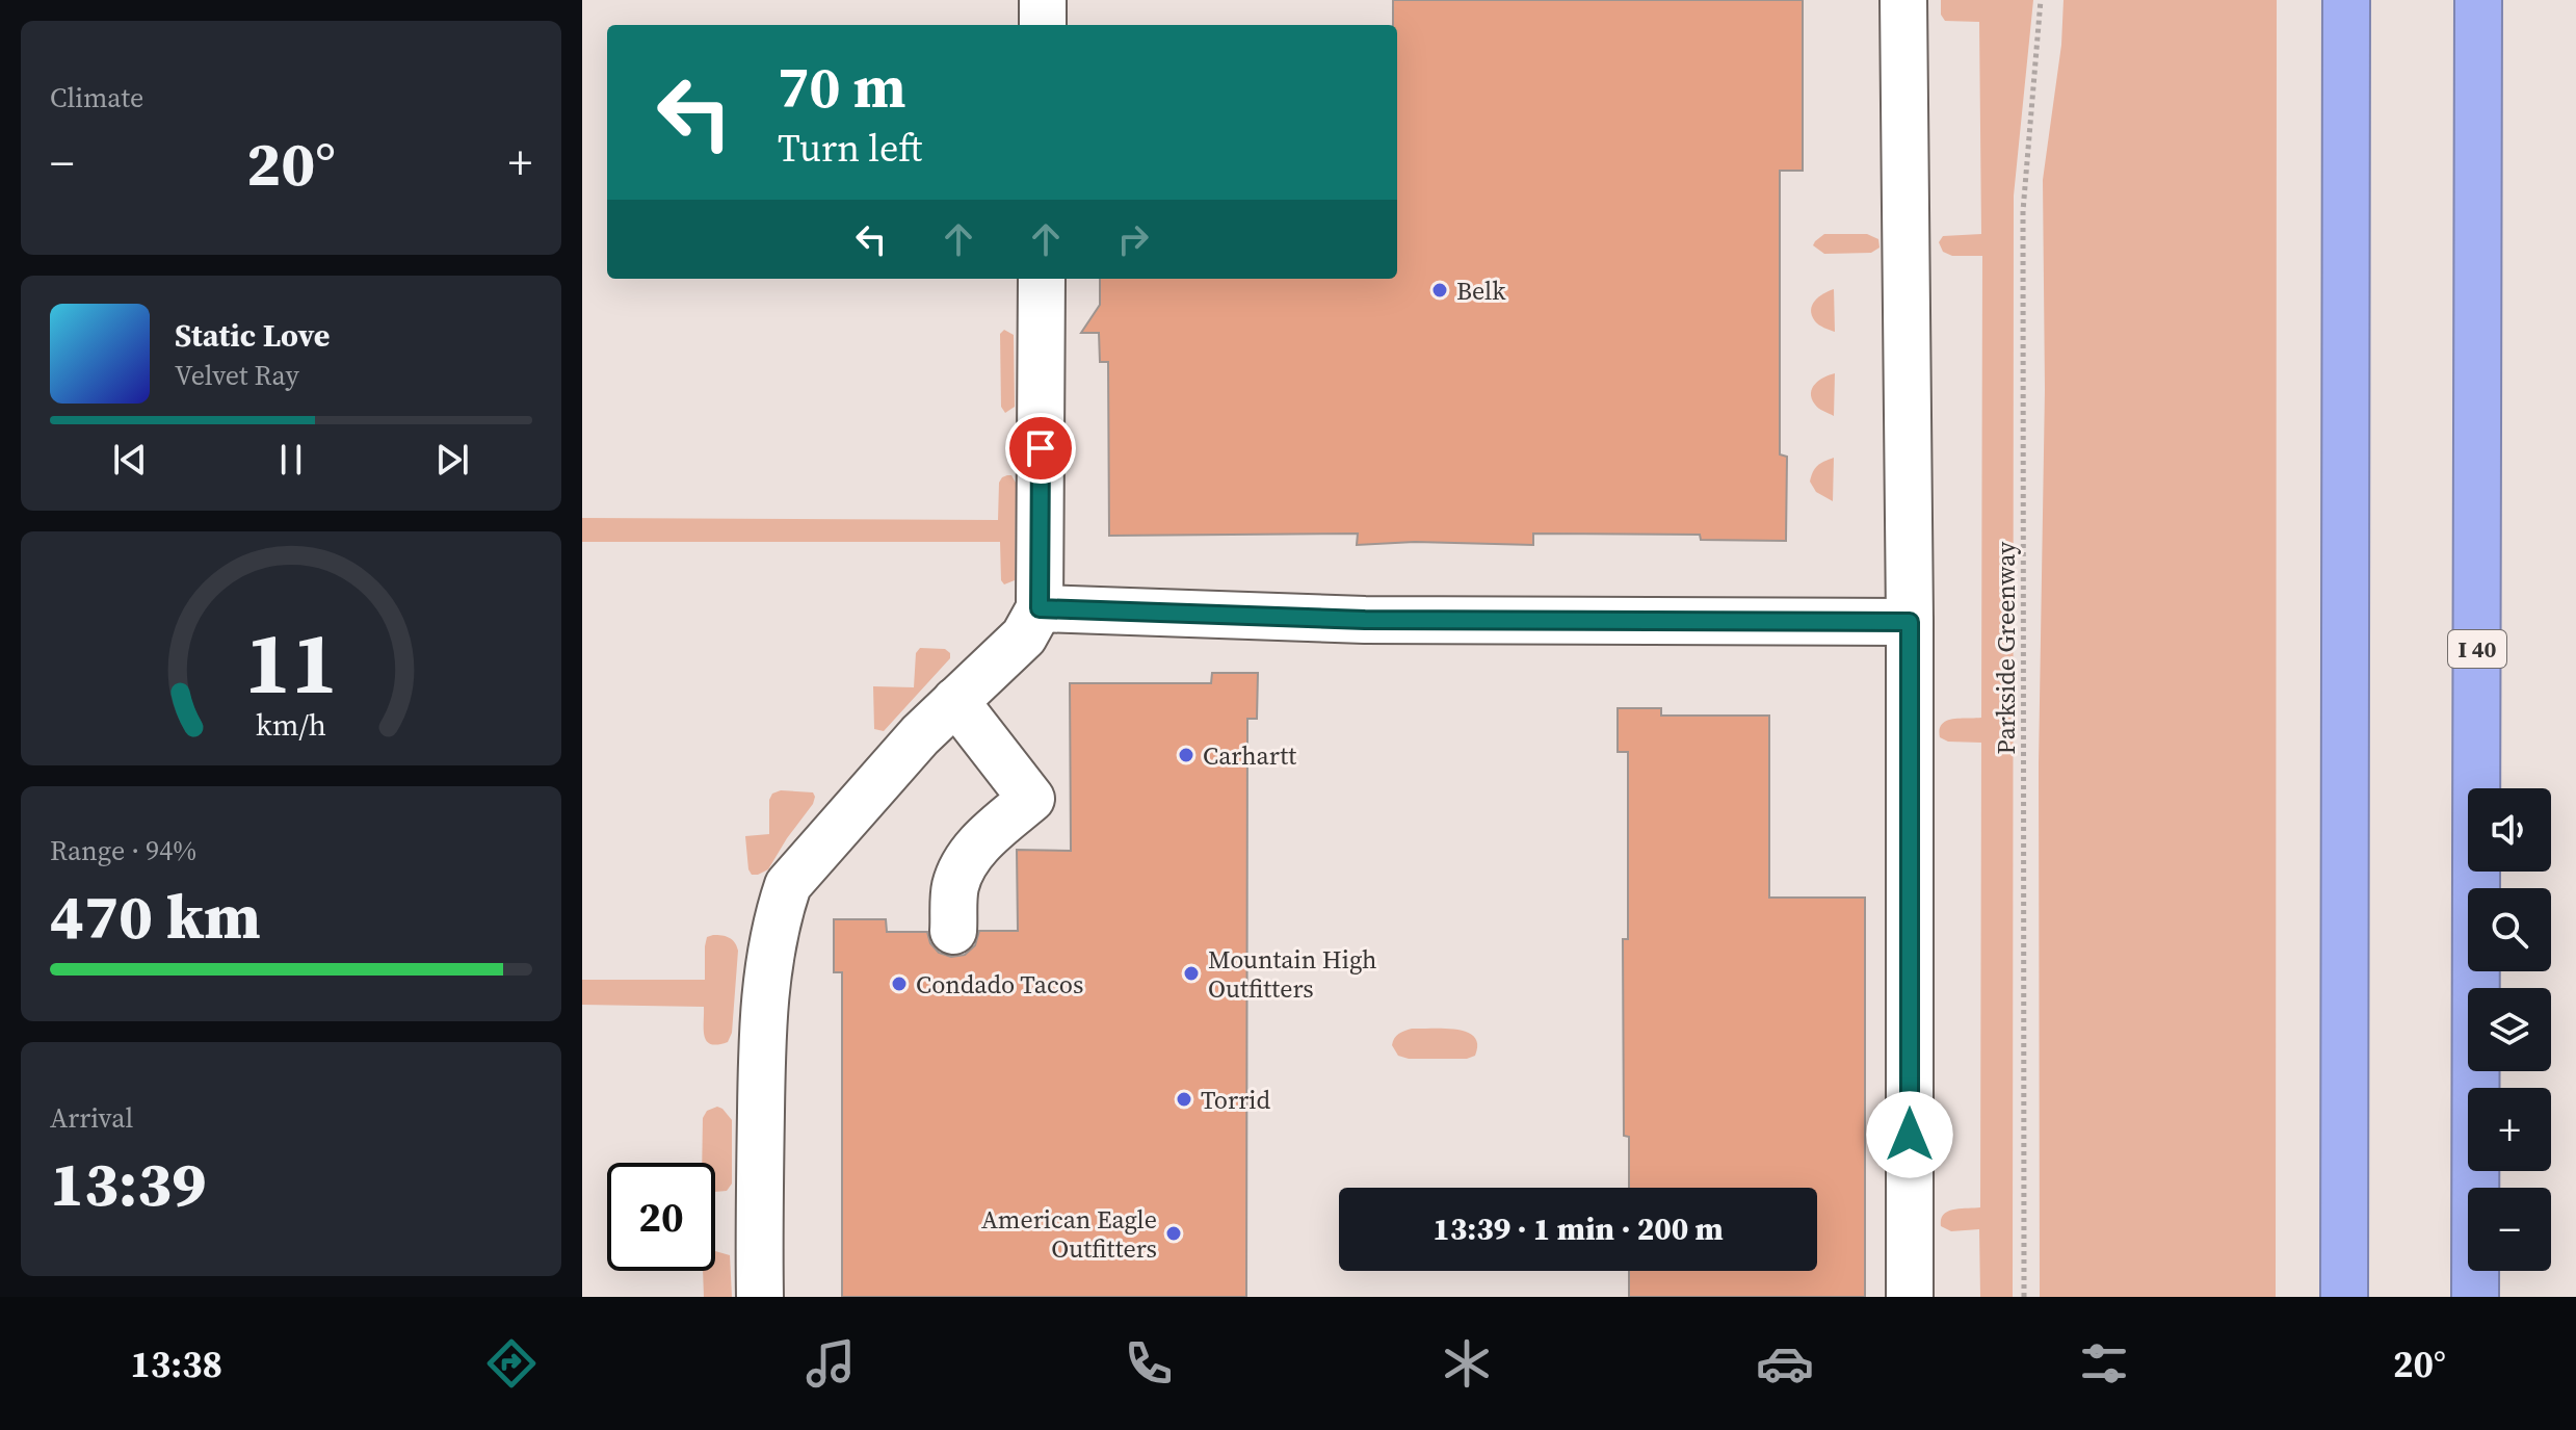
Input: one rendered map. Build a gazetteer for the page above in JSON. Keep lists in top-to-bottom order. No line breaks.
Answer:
{"streets":{"highway":["I 40"],"path":["Parkside Greenway"]},"places":["Belk","Carhartt","Mountain High Outfitters","Condado Tacos","Torrid","American Eagle Outfitters"],"page":{"tile":["Climate",["Range · 94%","470 km"],["Arrival","13:39"]],"turn":["70 m","Turn left"],"heat":["−","20°","+"],"song":["Static Love","Velvet Ray"],"map_buttons":["+","−"],"limit":"20","trip":"13:39 · 1 min · 200 m","tabs":["13:38","20°"],"gauge":["11","km/h"]}}
